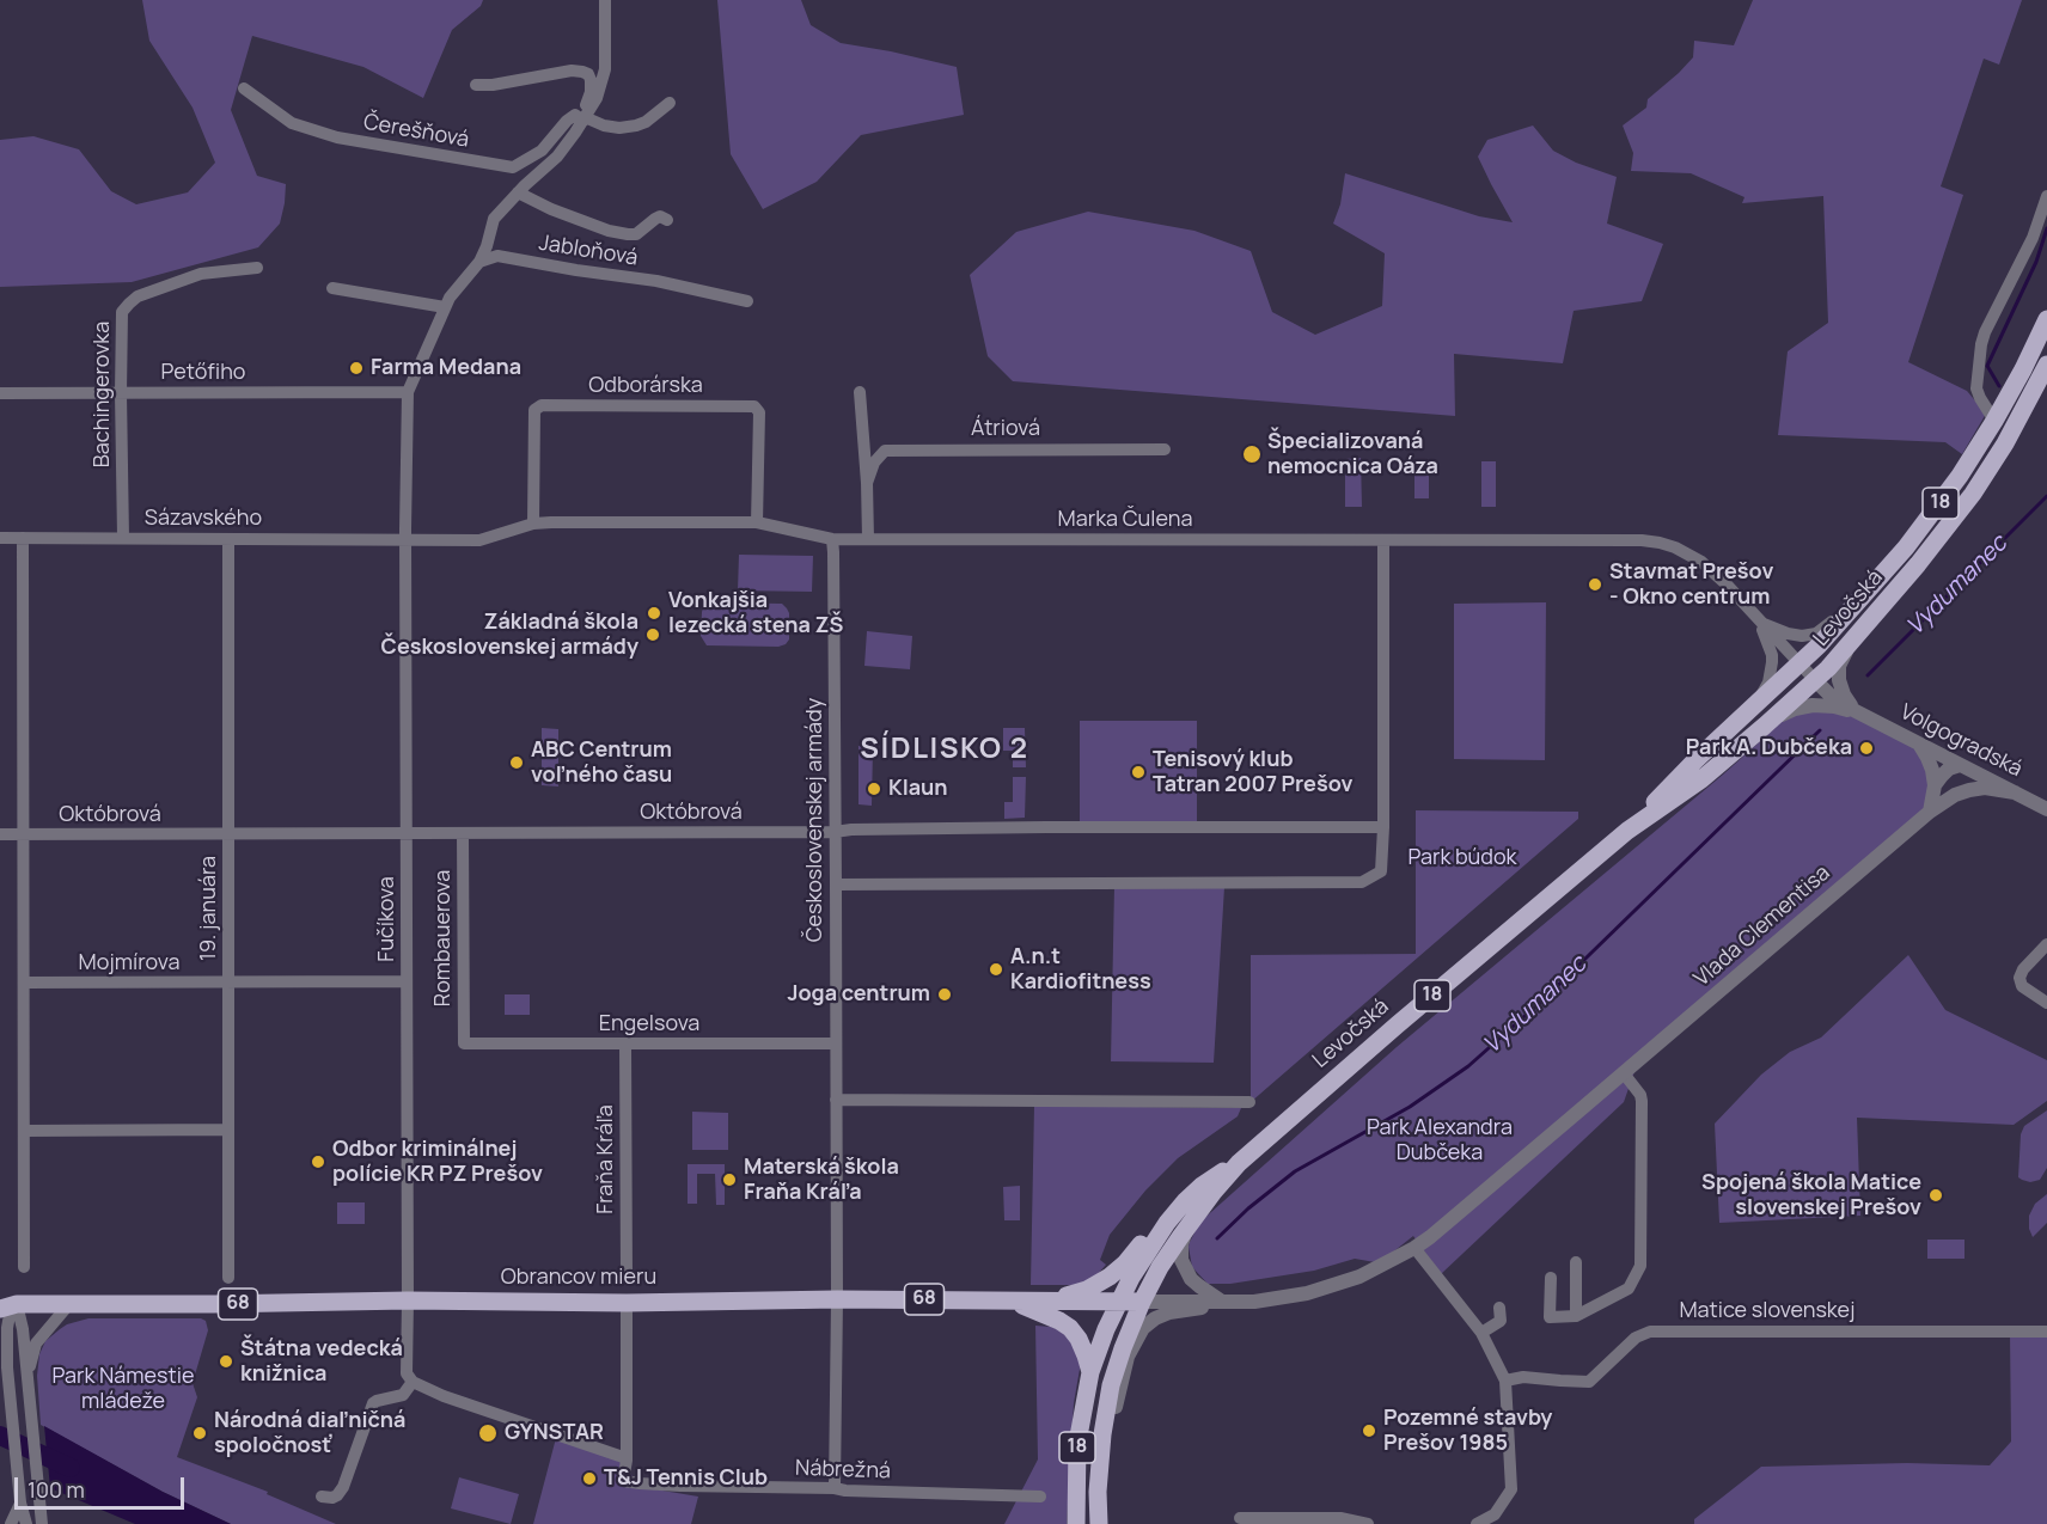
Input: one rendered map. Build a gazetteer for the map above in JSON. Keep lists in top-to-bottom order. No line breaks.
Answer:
{"streets":{"main road":["18","Levočská","Obrancov mieru","68"],"street":["Čerešňová","Jabloňová","Petőfiho","Odborárska","Bachingerovka","Átriová","Sázavského","Marka Čulena","Volgogradská","Októbrová","Československej armády","19. januára","Fučíkova","Vlada Clementisa","Rombauerova","Mojmírova","Engelsova","Fraňa Kráľa","Matice slovenskej","Nábrežná"]},"crossings":[["Čerešňová","Jabloňová"],["Petőfiho","Bachingerovka"],["Bachingerovka","Sázavského"],["Sázavského","19. januára"],["Sázavského","Fučíkova"],["Marka Čulena","Levočská"],["Marka Čulena","Volgogradská"],["Levočská","Volgogradská"],["Levočská","Vlada Clementisa"],["Levočská","Obrancov mieru"],["Levočská","68"],["Volgogradská","Vlada Clementisa"],["Októbrová","Československej armády"],["Októbrová","19. januára"],["Októbrová","Fučíkova"],["Októbrová","Rombauerova"],["Československej armády","Engelsova"],["Československej armády","Obrancov mieru"],["Československej armády","Nábrežná"],["19. januára","Mojmírova"],["Fučíkova","Mojmírova"],["Fučíkova","Obrancov mieru"],["Vlada Clementisa","Obrancov mieru"],["Rombauerova","Engelsova"],["Engelsova","Fraňa Kráľa"],["Obrancov mieru","68"],["Obrancov mieru","Nábrežná"]],"districts":["SÍDLISKO 2"],"water":["Vydumanec"],"parks":["Park búdok","Park Alexandra Dubčeka","Park Námestie mládeže"],"places":["Farma Medana","Špecializovaná nemocnica Oáza","Stavmat Prešov - Okno centrum","Vonkajšia lezecká stena ZŠ","Základná škola Československej armády","Park A. Dubčeka","ABC Centrum voľného času","Tenisový klub Tatran 2007 Prešov","Klaun","A.n.t Kardiofitness","Joga centrum","Odbor kriminálnej polície KR PZ Prešov","Materská škola Fraňa Kráľa","Spojená škola Matice slovenskej Prešov","Štátna vedecká knižnica","Pozemné stavby Prešov 1985","Národná diaľničná spoločnosť","GYNSTAR","T&J Tennis Club"],"scale_bar":"100 m"}
